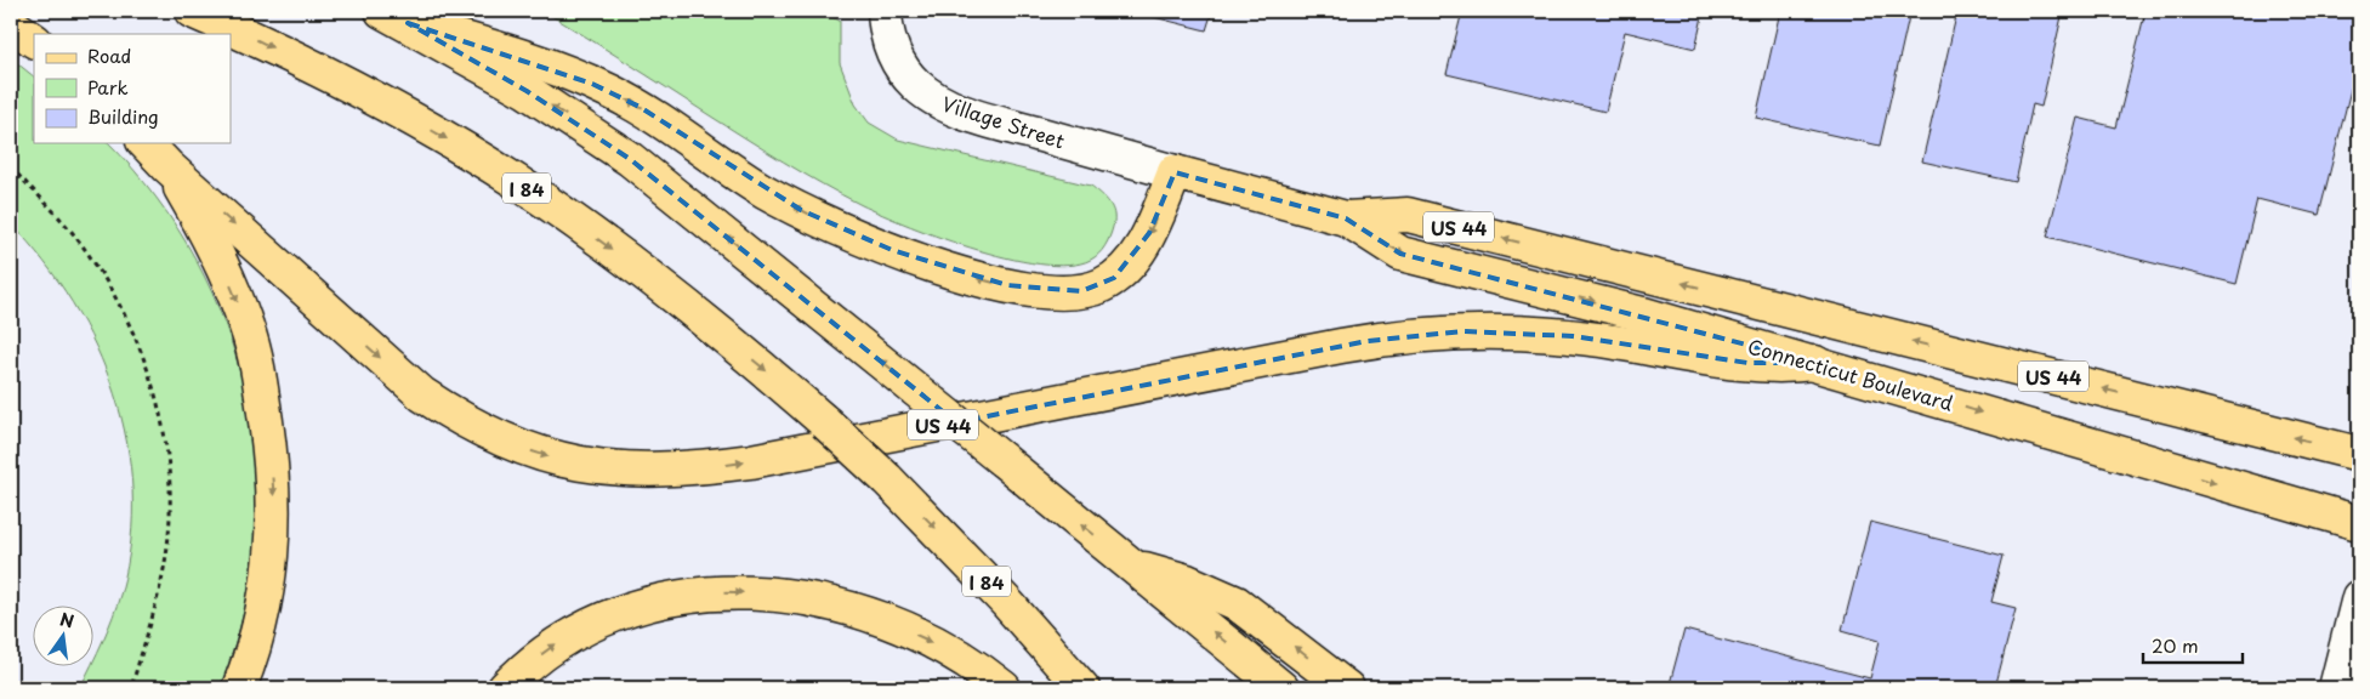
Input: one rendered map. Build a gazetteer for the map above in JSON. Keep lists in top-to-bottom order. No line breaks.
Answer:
{"streets":{"main road":["Village Street","I 84","US 44","Connecticut Boulevard"]},"crossings":[["Village Street","Connecticut Boulevard"],["US 44","Connecticut Boulevard"]],"legend":["Road","Park","Building"],"scale_bar":"20 m","north":"top"}
